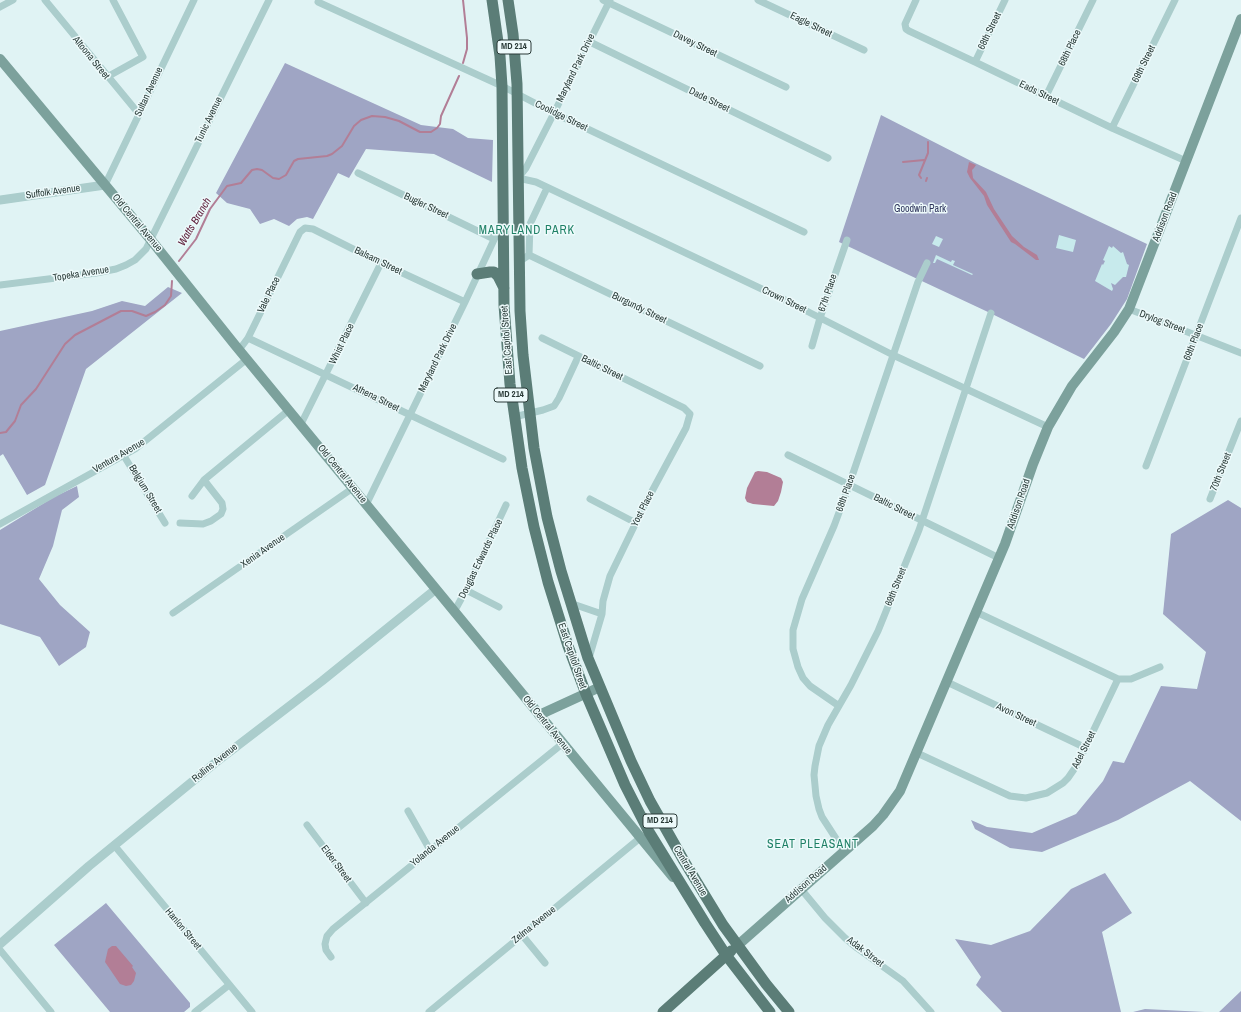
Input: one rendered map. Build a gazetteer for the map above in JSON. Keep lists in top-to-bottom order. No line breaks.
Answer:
{"streets":{"main road":["MD 214","Addison Road","Old Central Avenue","East Capitol Street","Central Avenue"],"street":["Eagle Street","68th Street","Davey Street","68th Place","Altoona Street","69th Street","Maryland Park Drive","Sultan Avenue","Eads Street","Dade Street","Coolidge Street","Tunic Avenue","Suffolk Avenue","Bugler Street","Balsam Street","Topeka Avenue","67th Place","Vale Place","Crown Street","Burgundy Street","Drylog Street","69th Place","Whist Place","Baltic Street","Athena Street","Ventura Avenue","70th Street","Belgium Street","Yost Place","Xenia Avenue","Douglas Edwards Place","Avon Street","Adel Street","Rollins Avenue","Yolanda Avenue","Elder Street","Zelma Avenue","Hanlon Street","Adak Street"]},"crossings":[["68th Street","Eads Street"],["Davey Street","Maryland Park Drive"],["68th Place","69th Street"],["68th Place","Eads Street"],["68th Place","Crown Street"],["68th Place","Baltic Street"],["Altoona Street","Sultan Avenue"],["69th Street","Eads Street"],["69th Street","Addison Road"],["69th Street","Crown Street"],["69th Street","Baltic Street"],["Maryland Park Drive","Dade Street"],["Maryland Park Drive","Coolidge Street"],["Maryland Park Drive","Bugler Street"],["Maryland Park Drive","Old Central Avenue"],["Maryland Park Drive","Balsam Street"],["Maryland Park Drive","Crown Street"],["Maryland Park Drive","East Capitol Street"],["Maryland Park Drive","Athena Street"],["Sultan Avenue","Suffolk Avenue"],["Sultan Avenue","Old Central Avenue"],["Eads Street","Addison Road"],["Coolidge Street","East Capitol Street"],["Tunic Avenue","Old Central Avenue"],["Tunic Avenue","Topeka Avenue"],["Suffolk Avenue","Old Central Avenue"],["Addison Road","Crown Street"],["Addison Road","Drylog Street"],["Addison Road","Baltic Street"],["Addison Road","Avon Street"],["Addison Road","Adel Street"],["Addison Road","Central Avenue"],["Addison Road","Adak Street"],["Old Central Avenue","Topeka Avenue"],["Old Central Avenue","Vale Place"],["Old Central Avenue","Whist Place"],["Old Central Avenue","Ventura Avenue"],["Old Central Avenue","Xenia Avenue"],["Old Central Avenue","Douglas Edwards Place"],["Old Central Avenue","Rollins Avenue"],["Old Central Avenue","Yolanda Avenue"],["Old Central Avenue","Central Avenue"],["Old Central Avenue","Zelma Avenue"],["Balsam Street","Vale Place"],["Balsam Street","Whist Place"],["67th Place","Crown Street"],["Vale Place","Athena Street"],["Crown Street","East Capitol Street"],["Burgundy Street","East Capitol Street"],["Drylog Street","69th Place"],["East Capitol Street","Yost Place"],["East Capitol Street","Central Avenue"],["Whist Place","Athena Street"],["Baltic Street","Yost Place"],["Ventura Avenue","Belgium Street"],["Avon Street","Adel Street"],["Rollins Avenue","Hanlon Street"],["Yolanda Avenue","Elder Street"]],"districts":["MARYLAND PARK","SEAT PLEASANT"],"water":["Watts Branch"],"parks":["Goodwin Park"]}
